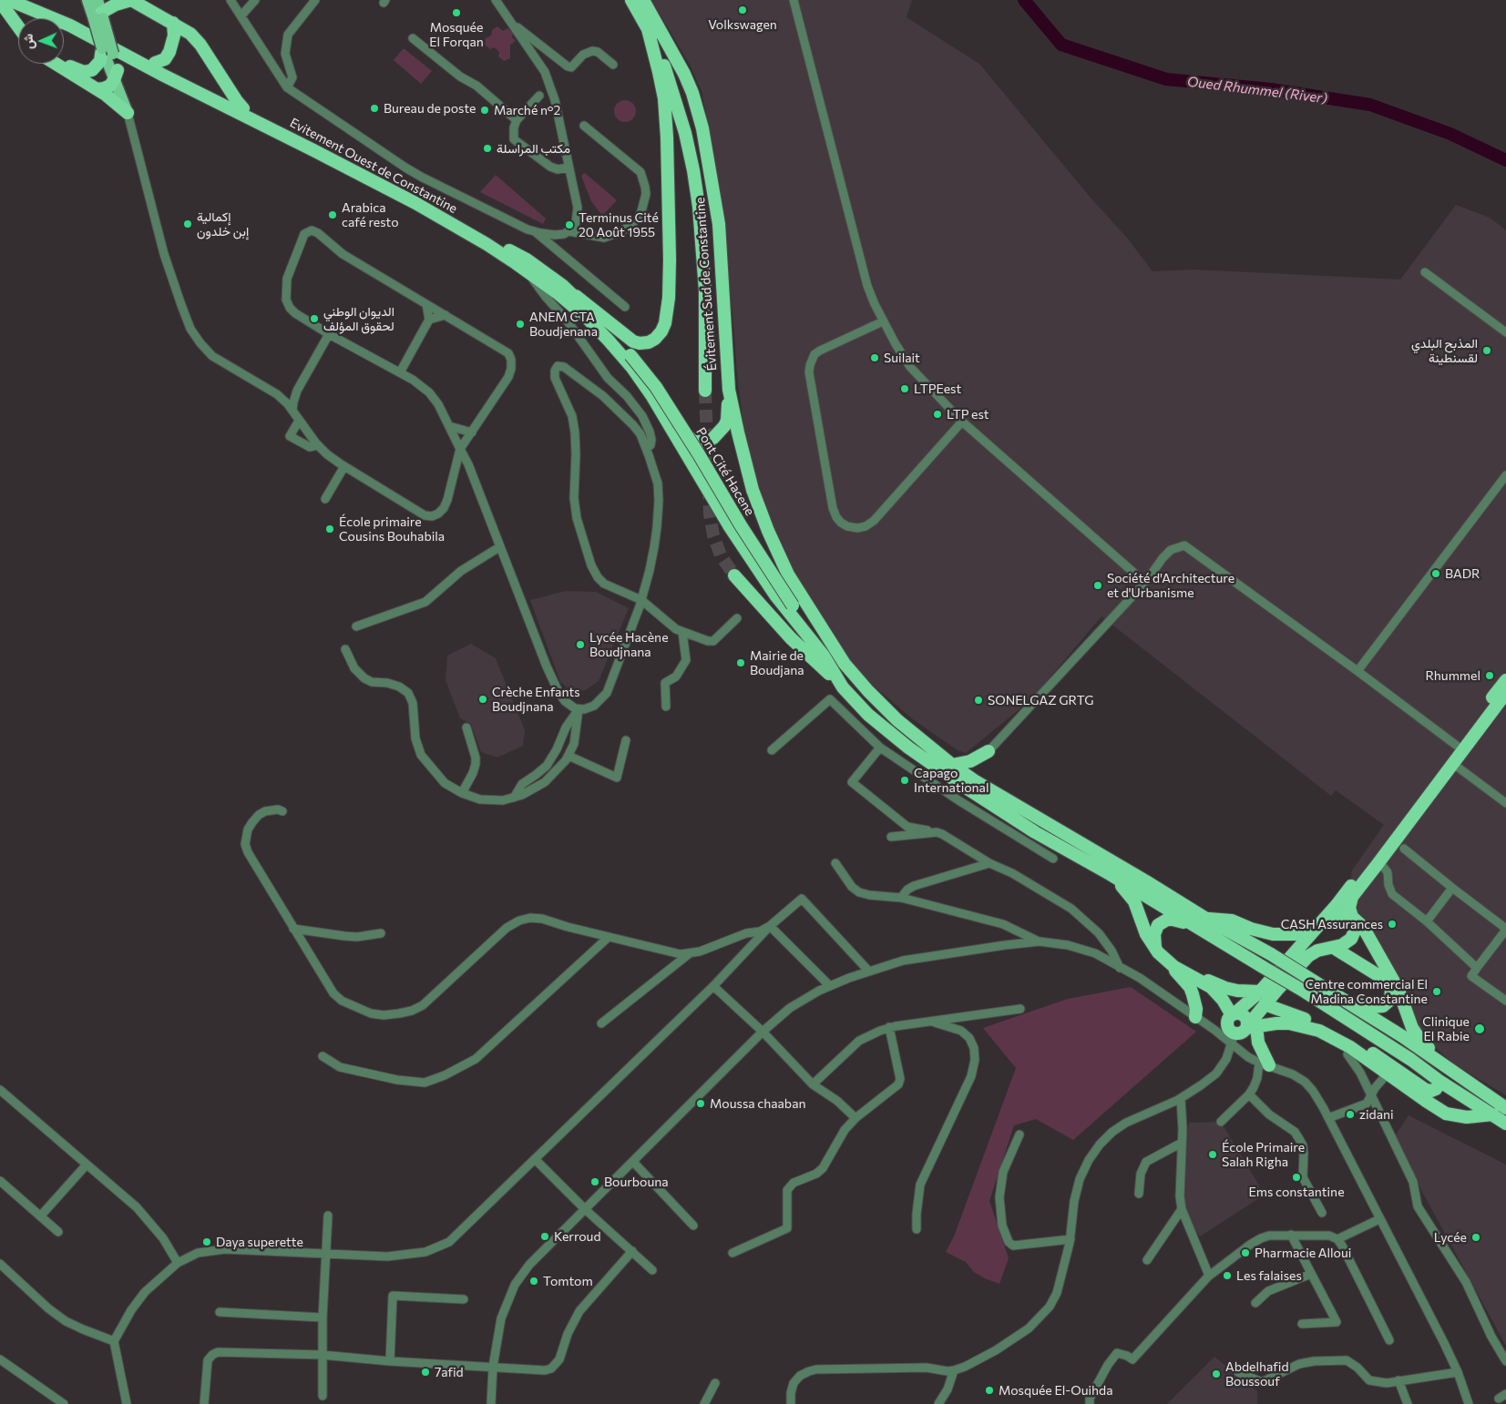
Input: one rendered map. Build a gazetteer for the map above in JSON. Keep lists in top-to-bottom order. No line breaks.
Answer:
{"streets":{"highway":["Evitement Ouest de Constantine","Évitement Sud de Constantine","Pont Cité Hacene"]},"crossings":[["Evitement Ouest de Constantine","Pont Cité Hacene"]],"water":["Oued Rhummel (River)"],"places":["Volkswagen","Mosquée El Forqan","Bureau de poste","Marché n°2","مكتب المراسلة","Arabica café resto","إكمالية إبن خلدون","Terminus Cité 20 Août 1955","الديوان الوطني لحقوق المؤلف","ANEM CTA Boudjenana","المذبح البلدي لقسنطينة","Suilait","LTPEest","LTP est","École primaire Cousins Bouhabila","BADR","Société d'Architecture et d'Urbanisme","Lycée Hacène Boudjnana","Mairie de Boudjana","Rhummel","Crèche Enfants Boudjnana","SONELGAZ GRTG","Capago International","CASH Assurances","Centre commercial El Madina Constantine","Clinique El Rabie","Moussa chaaban","zidani","École Primaire Salah Righa","Ems constantine","Bourbouna","Kerroud","Lycée","Daya superette","Pharmacie Alloui","Les falaises","Tomtom","7afid","Abdelhafid Boussouf","Mosquée El-Ouihda"],"north":"left"}
